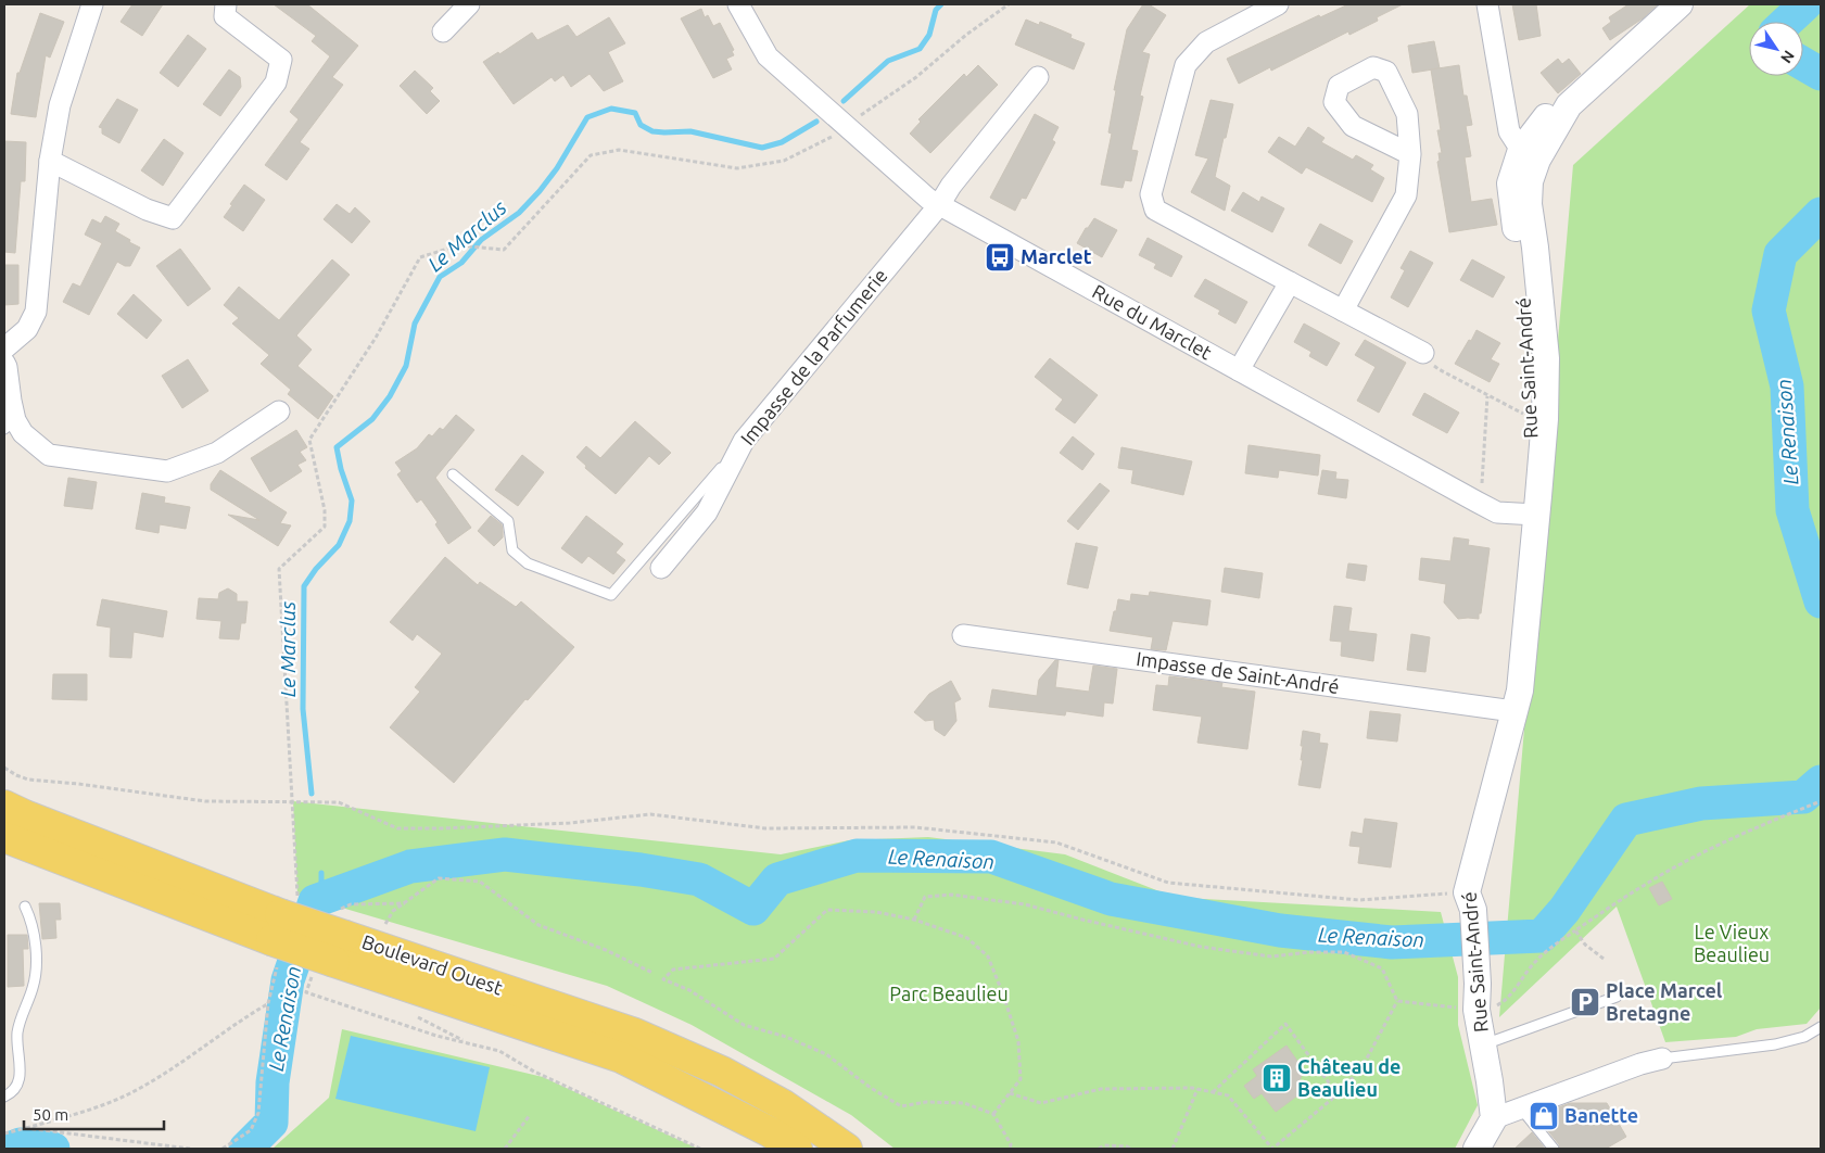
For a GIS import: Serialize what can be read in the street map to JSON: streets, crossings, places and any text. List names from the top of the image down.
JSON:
{
  "streets": {
    "main road": ["Boulevard Ouest"],
    "street": [
      "Rue du Marclet",
      "Impasse de la Parfumerie",
      "Rue Saint-André",
      "Impasse de Saint-André"
    ]
  },
  "crossings": [
    ["Rue du Marclet", "Impasse de la Parfumerie"],
    ["Rue du Marclet", "Rue Saint-André"],
    ["Rue Saint-André", "Impasse de Saint-André"]
  ],
  "water": ["Le Marclus", "Le Renaison"],
  "parks": ["Le Vieux Beaulieu", "Parc Beaulieu"],
  "places": {
    "bus stop": ["Marclet"],
    "parking": ["Place Marcel Bretagne"],
    "building": ["Château de Beaulieu"],
    "shop": ["Banette"]
  },
  "scale_bar": "50 m",
  "north": "bottom right"
}
